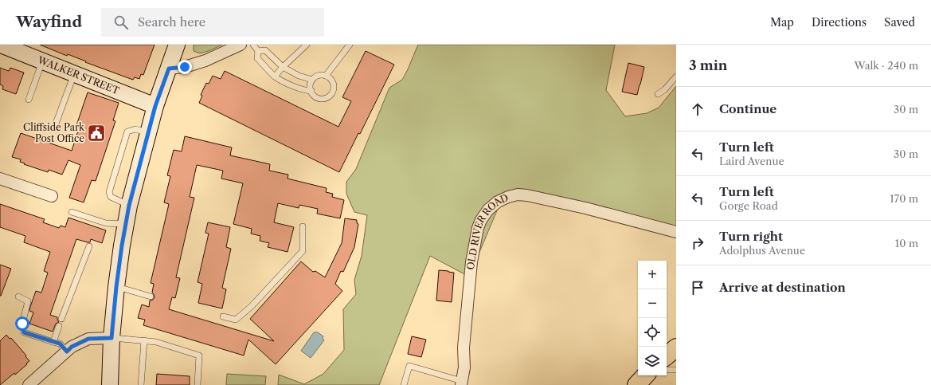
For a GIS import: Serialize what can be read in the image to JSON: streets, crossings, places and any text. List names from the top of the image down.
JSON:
{
  "streets": {
    "main road": ["WALKER STREET"],
    "street": ["OLD RIVER ROAD"]
  },
  "places": {
    "public building": ["Cliffside Park Post Office"]
  },
  "page": {
    "header": "Wayfind",
    "search": "Search here",
    "nav": ["Map", "Directions", "Saved"],
    "heading": ["3 min", "Walk · 240 m"],
    "list": [
      ["Continue", "30 m"],
      ["Turn left", "Laird Avenue", "30 m"],
      ["Turn left", "Gorge Road", "170 m"],
      ["Turn right", "Adolphus Avenue", "10 m"],
      "Arrive at destination"
    ],
    "map_buttons": ["+", "−"]
  }
}
